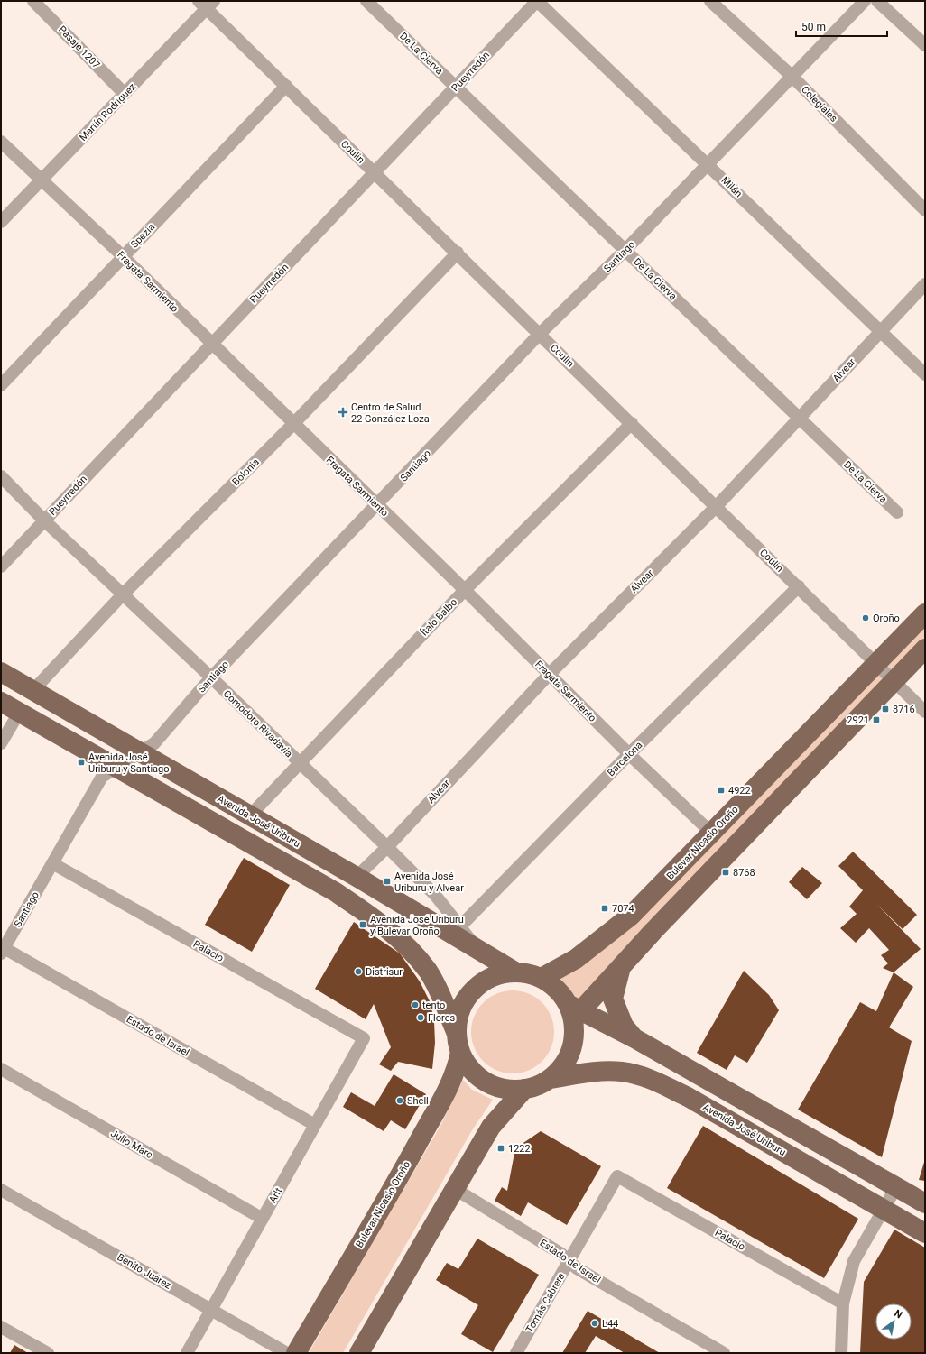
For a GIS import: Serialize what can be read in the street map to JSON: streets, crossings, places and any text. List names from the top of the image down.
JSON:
{
  "streets": {
    "main road": ["Avenida José Uriburu", "Bulevar Nicasio Oroño"],
    "street": [
      "Pasaje 1207",
      "De La Cierva",
      "Pueyrredón",
      "Colegiales",
      "Martín Rodríguez",
      "Coulin",
      "Milán",
      "Spezia",
      "Santiago",
      "Fragata Sarmiento",
      "Alvear",
      "Bolonia",
      "Ítalo Balbo",
      "Comodoro Rivadavia",
      "Barcelona",
      "Palacio",
      "Estado de Israel",
      "Julio Marc",
      "Arlt",
      "Benito Juárez",
      "Tomás Cabrera"
    ]
  },
  "crossings": [
    ["Pasaje 1207", "Martín Rodríguez"],
    ["De La Cierva", "Pueyrredón"],
    ["De La Cierva", "Santiago"],
    ["De La Cierva", "Alvear"],
    ["Pueyrredón", "Coulin"],
    ["Pueyrredón", "Milán"],
    ["Pueyrredón", "Fragata Sarmiento"],
    ["Pueyrredón", "Comodoro Rivadavia"],
    ["Colegiales", "Santiago"],
    ["Martín Rodríguez", "Coulin"],
    ["Martín Rodríguez", "Fragata Sarmiento"],
    ["Coulin", "Spezia"],
    ["Coulin", "Santiago"],
    ["Coulin", "Alvear"],
    ["Coulin", "Bolonia"],
    ["Coulin", "Ítalo Balbo"],
    ["Coulin", "Barcelona"],
    ["Coulin", "Bulevar Nicasio Oroño"],
    ["Milán", "Santiago"],
    ["Milán", "Alvear"],
    ["Spezia", "Fragata Sarmiento"],
    ["Santiago", "Fragata Sarmiento"],
    ["Santiago", "Comodoro Rivadavia"],
    ["Santiago", "Avenida José Uriburu"],
    ["Santiago", "Palacio"],
    ["Santiago", "Estado de Israel"],
    ["Fragata Sarmiento", "Alvear"],
    ["Fragata Sarmiento", "Bolonia"],
    ["Fragata Sarmiento", "Ítalo Balbo"],
    ["Fragata Sarmiento", "Barcelona"],
    ["Fragata Sarmiento", "Bulevar Nicasio Oroño"],
    ["Alvear", "Comodoro Rivadavia"],
    ["Alvear", "Avenida José Uriburu"],
    ["Bolonia", "Comodoro Rivadavia"],
    ["Bolonia", "Avenida José Uriburu"],
    ["Ítalo Balbo", "Comodoro Rivadavia"],
    ["Ítalo Balbo", "Avenida José Uriburu"],
    ["Comodoro Rivadavia", "Barcelona"],
    ["Comodoro Rivadavia", "Avenida José Uriburu"],
    ["Barcelona", "Avenida José Uriburu"],
    ["Avenida José Uriburu", "Bulevar Nicasio Oroño"],
    ["Palacio", "Arlt"],
    ["Palacio", "Tomás Cabrera"],
    ["Estado de Israel", "Arlt"],
    ["Estado de Israel", "Tomás Cabrera"],
    ["Julio Marc", "Arlt"],
    ["Arlt", "Benito Juárez"]
  ],
  "places": {
    "health": ["Centro de Salud 22 González Loza"],
    "other": [
      "Oroño",
      "Distrisur",
      "tento",
      "Flores",
      "Shell",
      "L44"
    ],
    "transit": [
      "8716",
      "2921",
      "Avenida José Uriburu y Santiago",
      "4922",
      "8768",
      "Avenida José Uriburu y Alvear",
      "7074",
      "Avenida José Uriburu y Bulevar Oroño",
      "1222"
    ]
  },
  "scale_bar": "50 m",
  "north": "top right"
}
